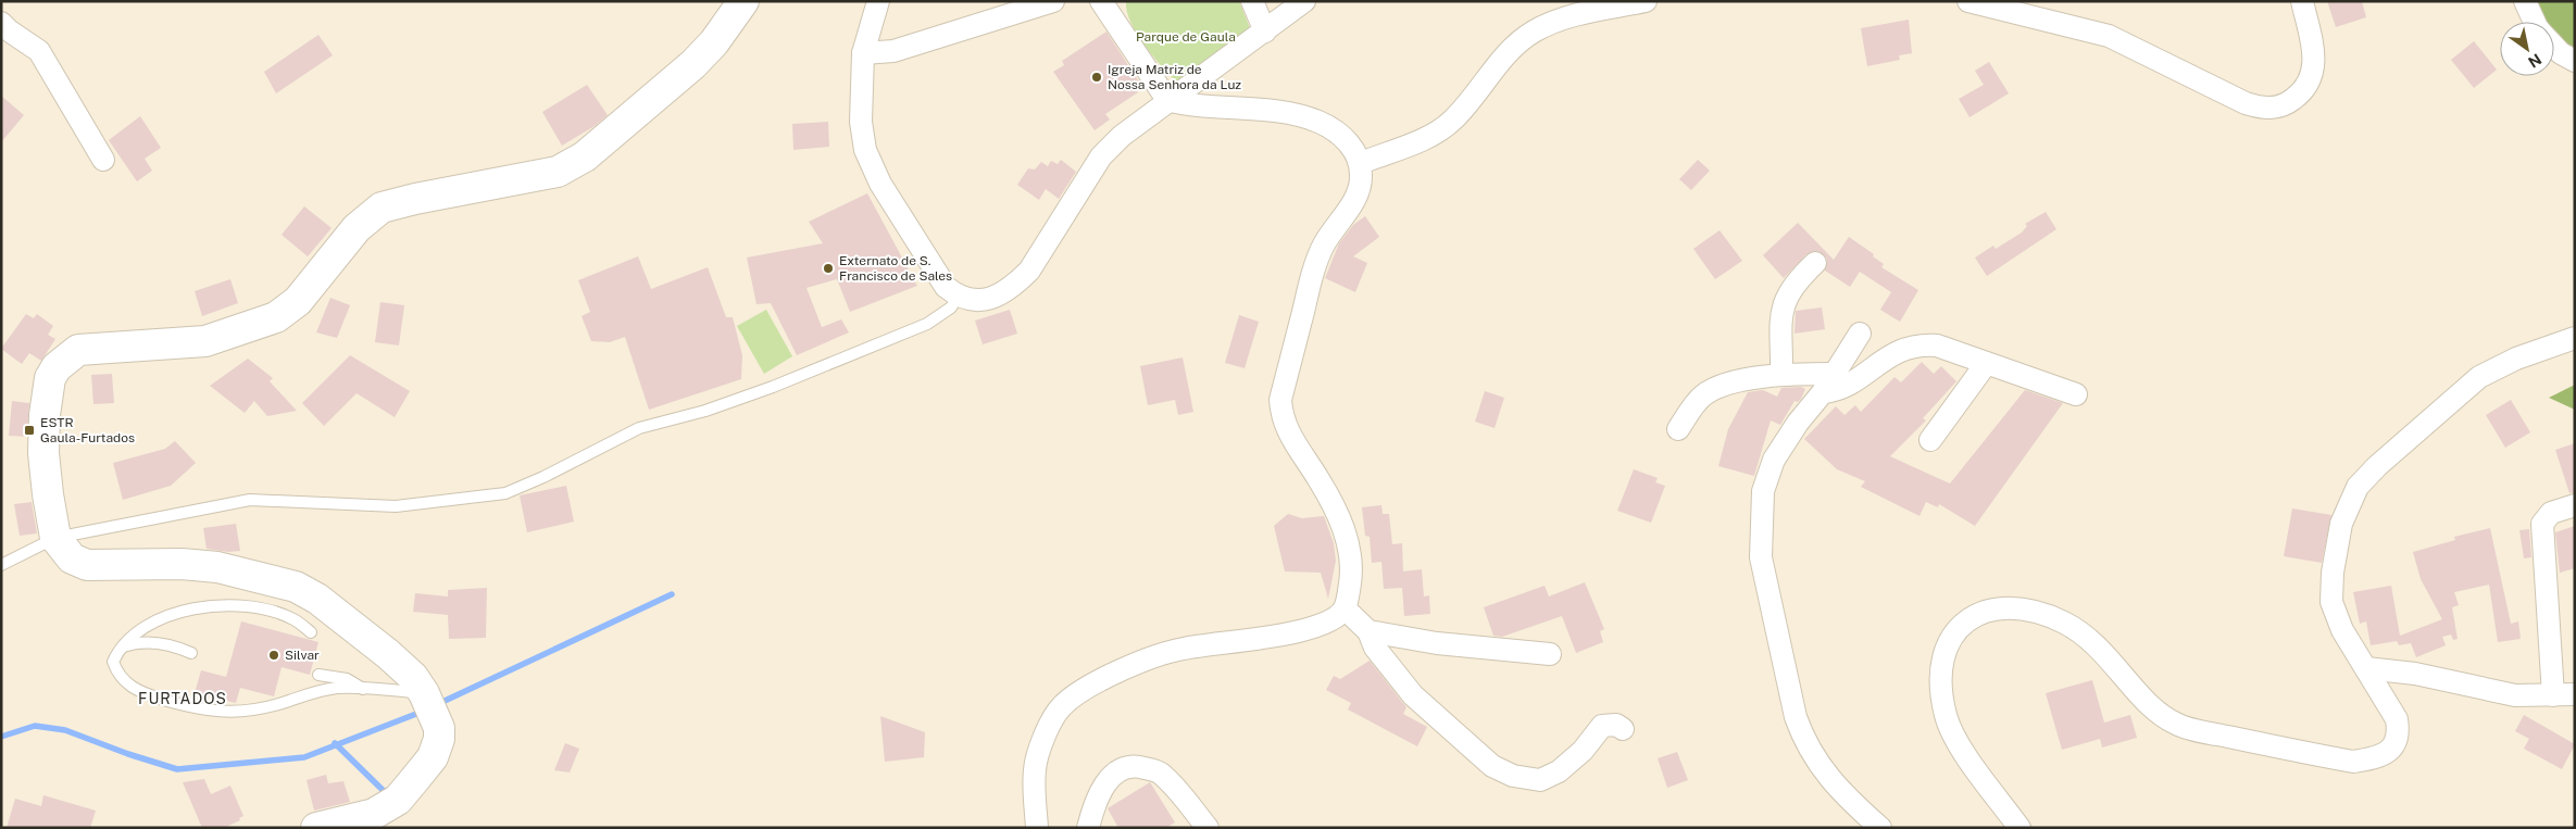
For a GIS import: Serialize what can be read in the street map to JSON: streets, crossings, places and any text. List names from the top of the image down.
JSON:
{
  "districts": ["FURTADOS"],
  "parks": ["Parque de Gaula"],
  "places": {
    "other": ["Igreja Matriz de Nossa Senhora da Luz", "Externato de S. Francisco de Sales", "Silvar"],
    "transit": ["ESTR Gaula-Furtados"]
  },
  "north": "bottom right"
}
